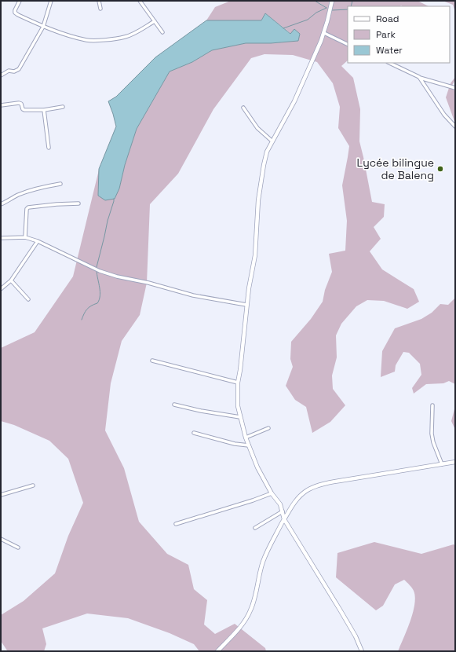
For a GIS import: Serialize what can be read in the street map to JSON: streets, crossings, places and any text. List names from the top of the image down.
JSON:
{
  "places": ["Lycée bilingue de Baleng"],
  "legend": ["Road", "Park", "Water"]
}
